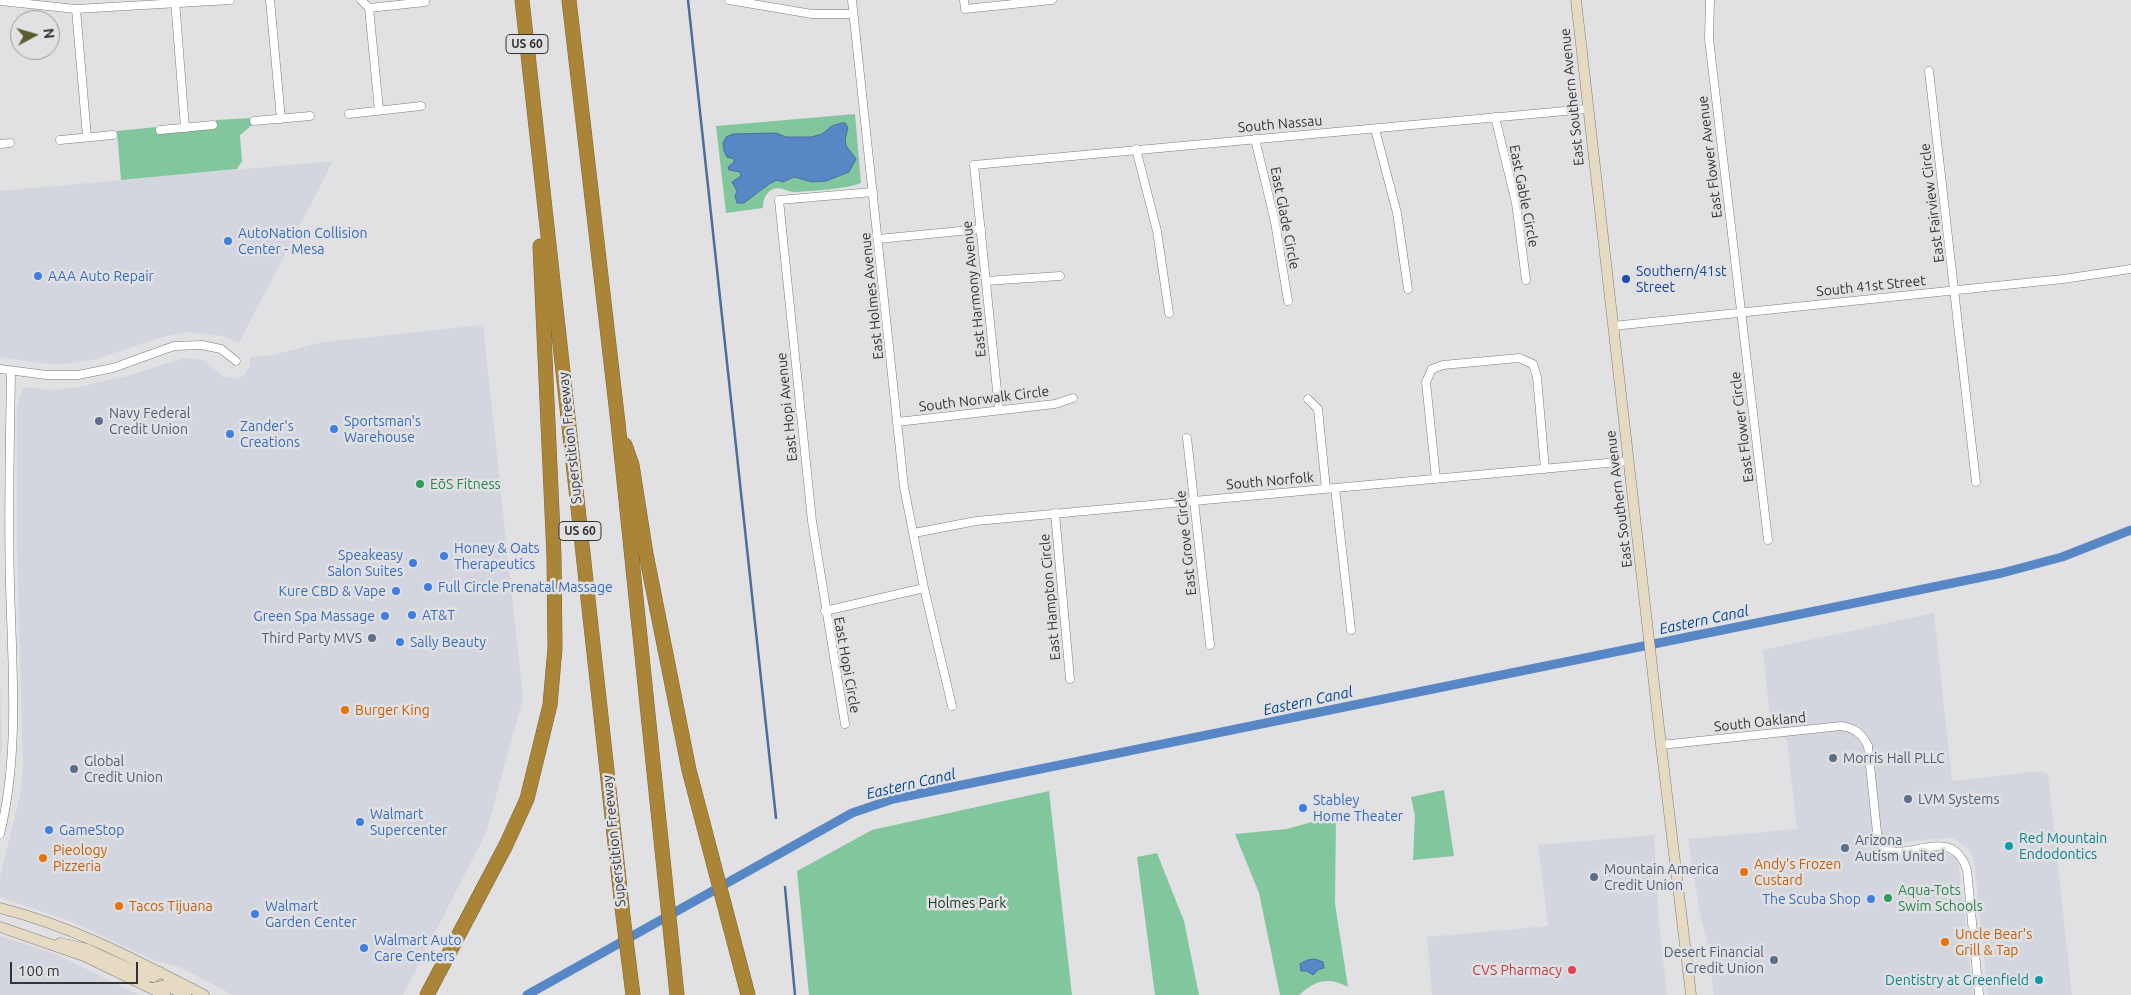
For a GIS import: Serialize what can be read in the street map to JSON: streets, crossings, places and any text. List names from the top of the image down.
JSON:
{
  "streets": {
    "highway": ["US 60", "Superstition Freeway"],
    "main road": ["East Southern Avenue"],
    "street": [
      "South Nassau",
      "East Flower Avenue",
      "East Gable Circle",
      "East Fairview Circle",
      "East Glade Circle",
      "South 41st Street",
      "East Harmony Avenue",
      "East Holmes Avenue",
      "South Norwalk Circle",
      "East Hopi Avenue",
      "East Flower Circle",
      "South Norfolk",
      "East Grove Circle",
      "East Hampton Circle",
      "East Hopi Circle",
      "South Oakland"
    ]
  },
  "crossings": [
    ["US 60", "Superstition Freeway"],
    ["East Southern Avenue", "South Nassau"],
    ["East Southern Avenue", "South 41st Street"],
    ["East Southern Avenue", "South Norfolk"],
    ["East Southern Avenue", "South Oakland"],
    ["South Nassau", "East Gable Circle"],
    ["South Nassau", "East Glade Circle"],
    ["South Nassau", "East Harmony Avenue"],
    ["East Flower Avenue", "South 41st Street"],
    ["East Flower Avenue", "East Flower Circle"],
    ["East Fairview Circle", "South 41st Street"],
    ["South 41st Street", "East Flower Circle"],
    ["East Harmony Avenue", "South Norwalk Circle"],
    ["East Holmes Avenue", "South Norwalk Circle"],
    ["East Holmes Avenue", "East Hopi Avenue"],
    ["East Holmes Avenue", "South Norfolk"],
    ["East Hopi Avenue", "East Hopi Circle"],
    ["South Norfolk", "East Grove Circle"],
    ["South Norfolk", "East Hampton Circle"]
  ],
  "water": ["Eastern Canal"],
  "parks": ["Holmes Park"],
  "places": [
    "AutoNation Collision Center - Mesa",
    "AAA Auto Repair",
    "Southern/41st Street",
    "Navy Federal Credit Union",
    "Sportsman's Warehouse",
    "Zander's Creations",
    "EōS Fitness",
    "Honey & Oats Therapeutics",
    "Speakeasy Salon Suites",
    "Full Circle Prenatal Massage",
    "Kure CBD & Vape",
    "AT&T",
    "Green Spa Massage",
    "Third Party MVS",
    "Sally Beauty",
    "Burger King",
    "Morris Hall PLLC",
    "Global Credit Union",
    "LVM Systems",
    "Stabley Home Theater",
    "Walmart Supercenter",
    "GameStop",
    "Red Mountain Endodontics",
    "Arizona Autism United",
    "Pieology Pizzeria",
    "Andy's Frozen Custard",
    "Mountain America Credit Union",
    "Aqua-Tots Swim Schools",
    "The Scuba Shop",
    "Tacos Tijuana",
    "Walmart Garden Center",
    "Uncle Bear's Grill & Tap",
    "Walmart Auto Care Centers",
    "Desert Financial Credit Union",
    "CVS Pharmacy",
    "Dentistry at Greenfield"
  ],
  "scale_bar": "100 m",
  "north": "right"
}
